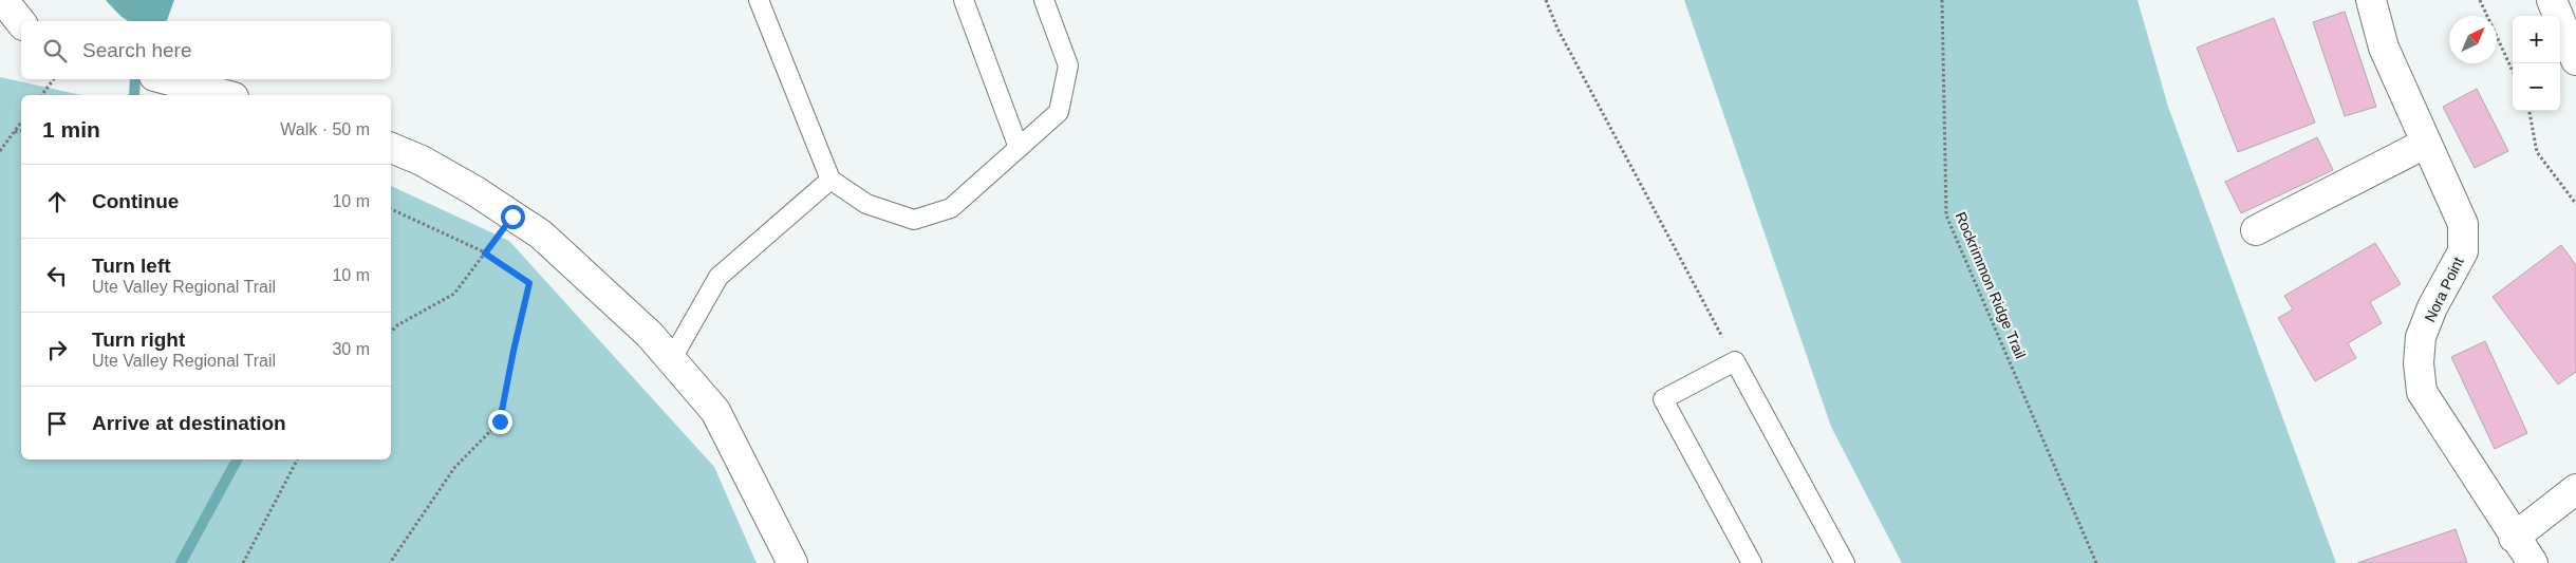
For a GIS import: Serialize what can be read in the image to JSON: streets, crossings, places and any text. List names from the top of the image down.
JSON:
{
  "streets": {
    "street": ["Nora Point"],
    "path": ["Rockrimmon Ridge Trail"]
  },
  "north": "top right",
  "page": {
    "map_buttons": ["+", "−"],
    "search": "Search here",
    "heading": ["1 min", "Walk · 50 m"],
    "list": [
      ["Continue", "10 m"],
      ["Turn left", "Ute Valley Regional Trail", "10 m"],
      ["Turn right", "Ute Valley Regional Trail", "30 m"],
      "Arrive at destination"
    ]
  }
}
